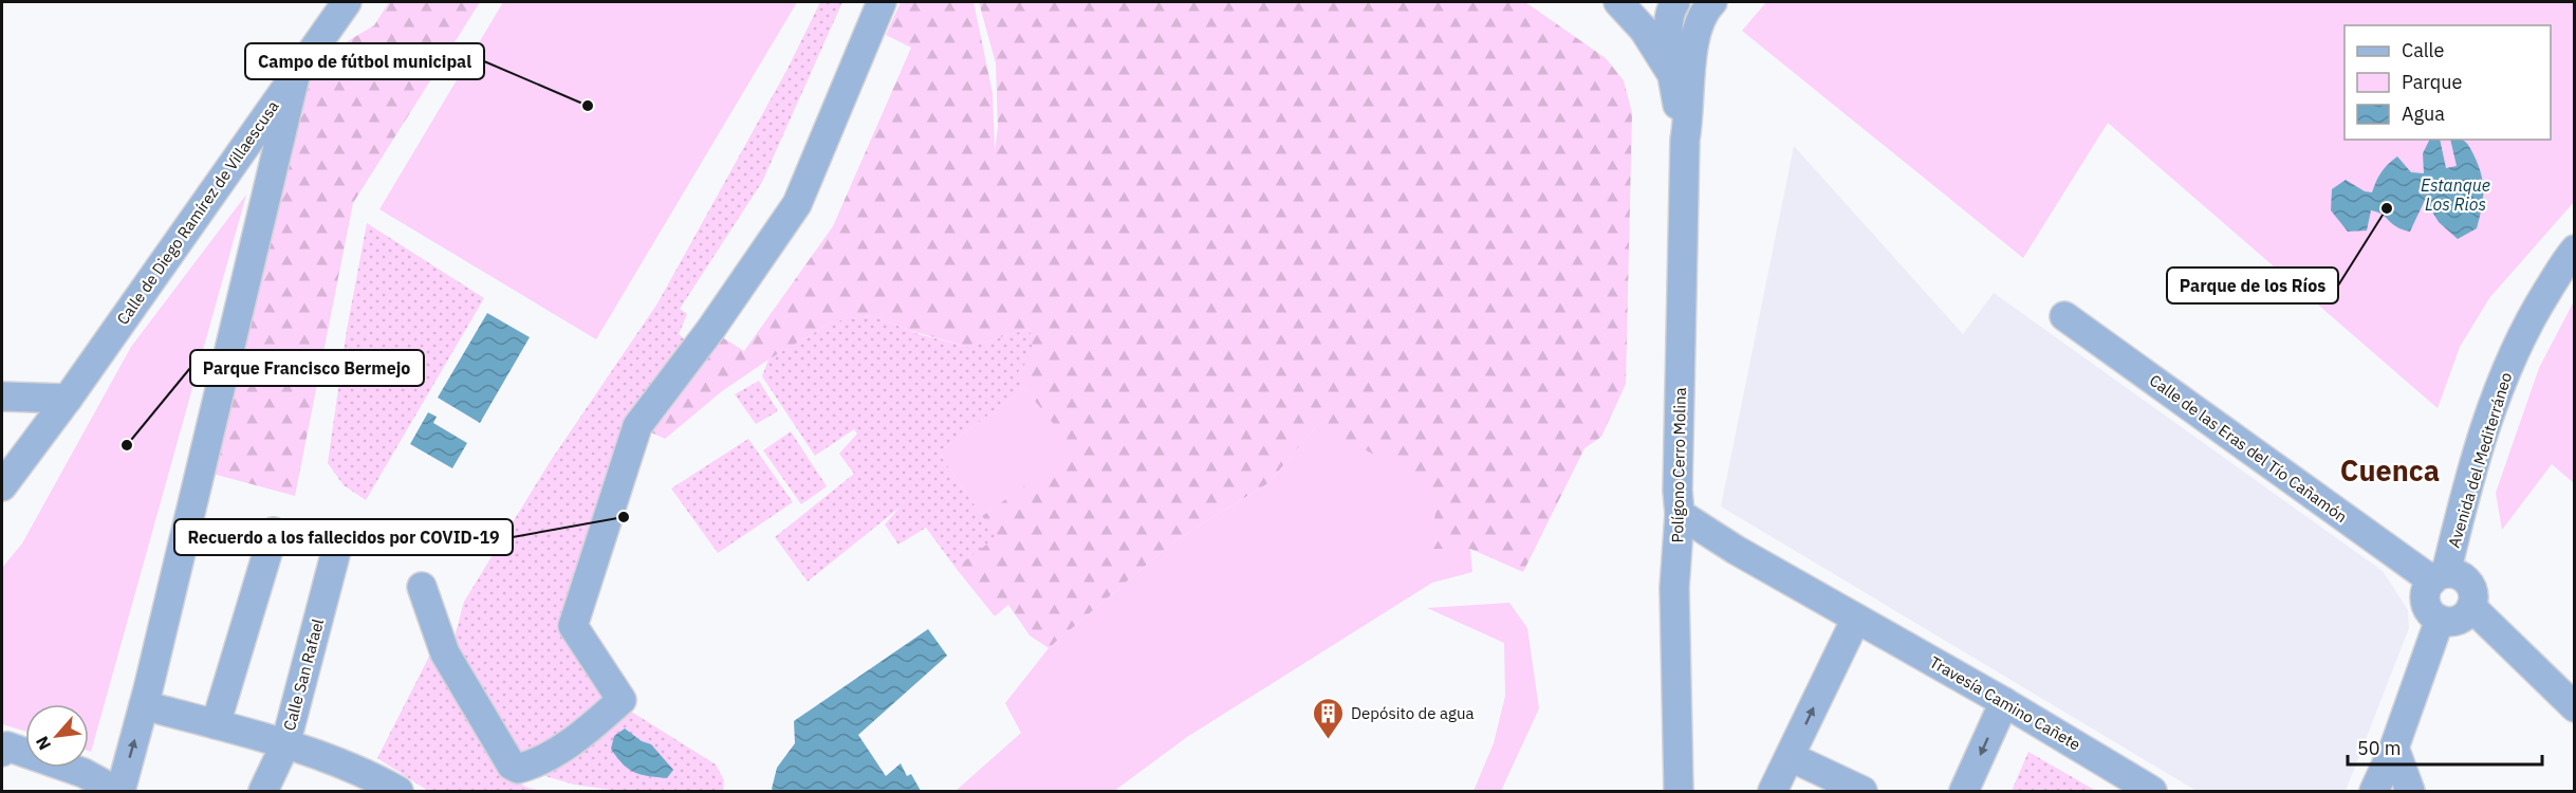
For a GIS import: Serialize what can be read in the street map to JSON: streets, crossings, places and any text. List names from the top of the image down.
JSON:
{
  "streets": {
    "street": [
      "Calle de Diego Ramírez de Villaescusa",
      "Calle de las Eras del Tío Cañamón",
      "Avenida del Mediterráneo",
      "Polígono Cerro Molina",
      "Calle San Rafael",
      "Travesía Camino Cañete"
    ]
  },
  "crossings": [
    ["Calle de las Eras del Tío Cañamón", "Avenida del Mediterráneo"],
    ["Polígono Cerro Molina", "Travesía Camino Cañete"]
  ],
  "districts": ["Cuenca"],
  "water": ["Estanque Los Rios"],
  "places": {
    "other": [
      "Campo de fútbol municipal",
      "Parque de los Ríos",
      "Parque Francisco Bermejo",
      "Recuerdo a los fallecidos por COVID-19"
    ],
    "building": ["Depósito de agua"]
  },
  "legend": ["Calle", "Parque", "Agua"],
  "scale_bar": "50 m",
  "north": "bottom left"
}
